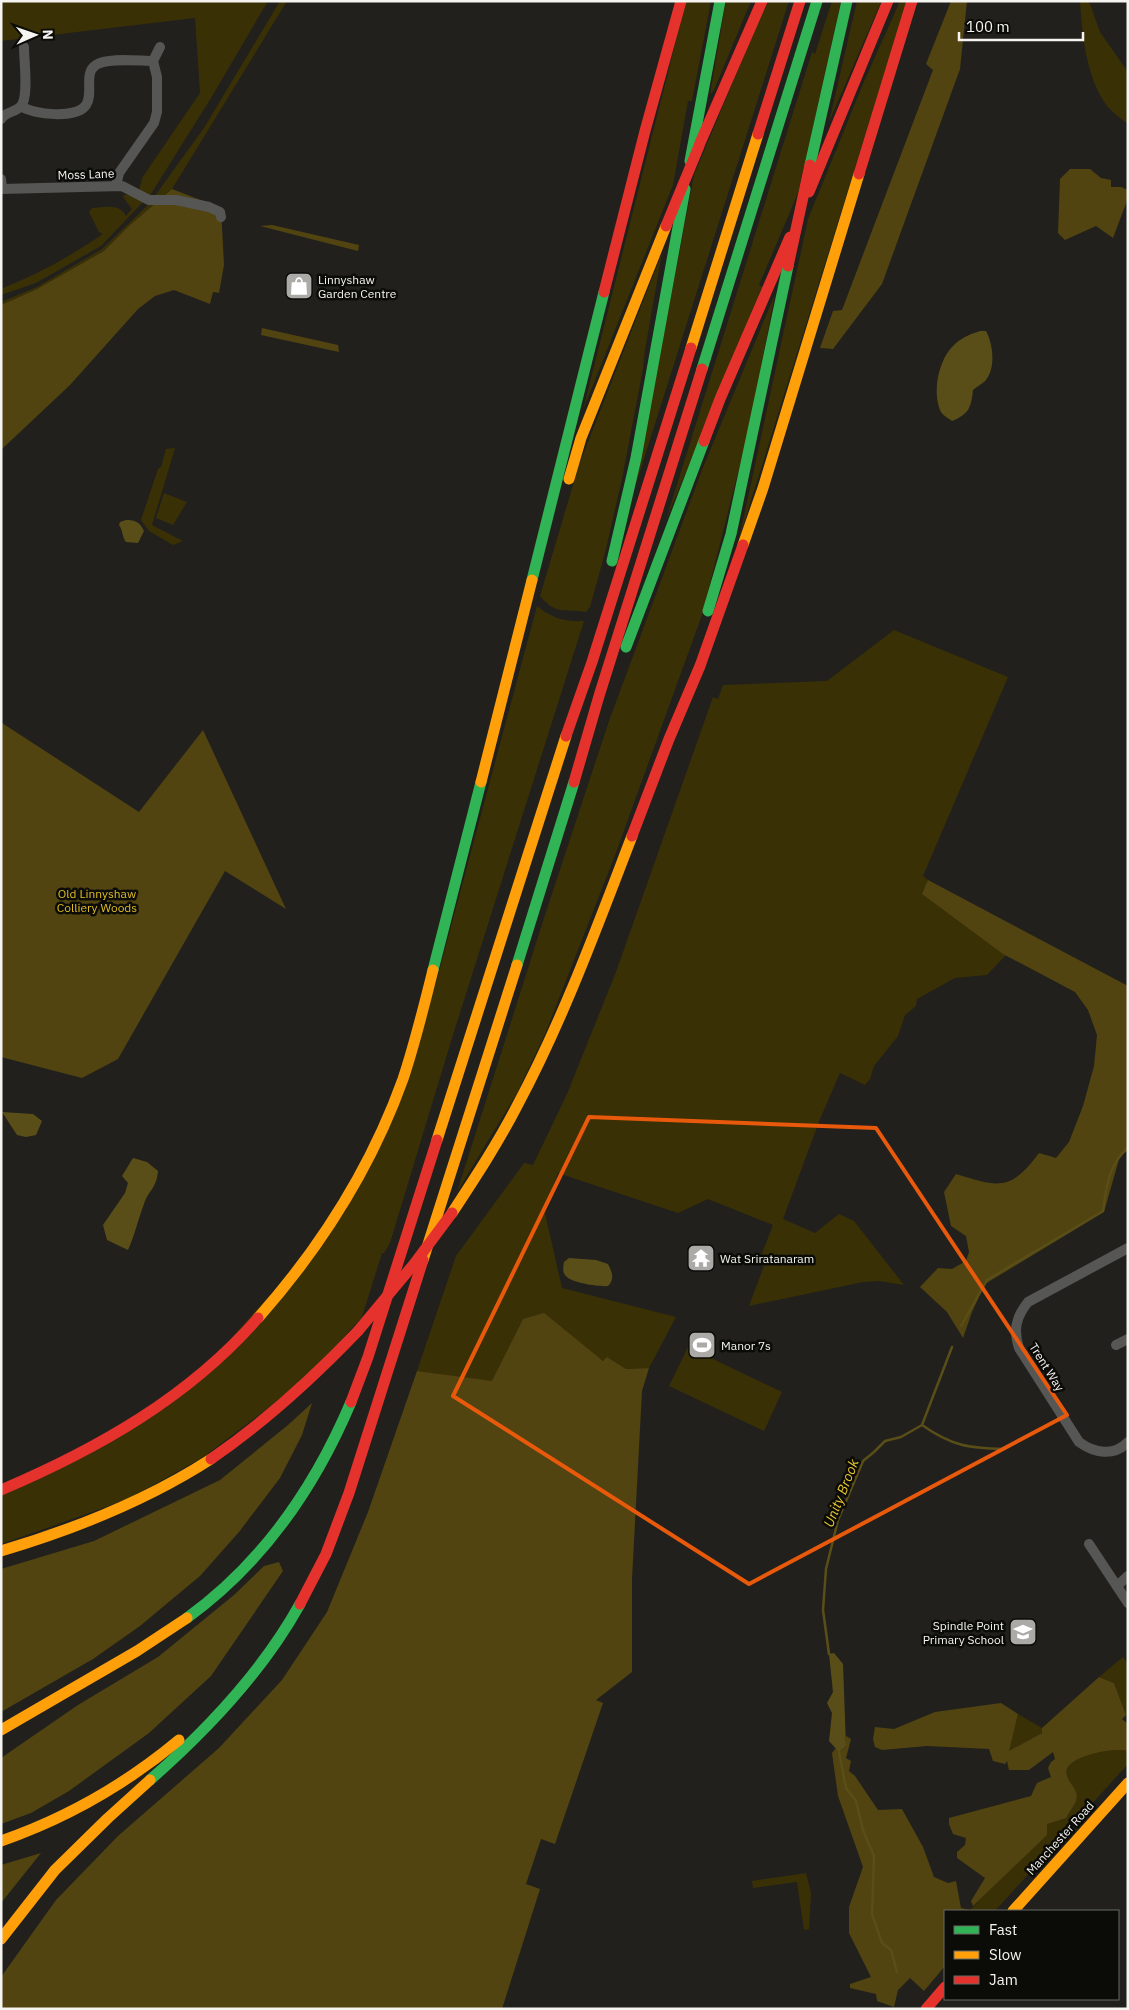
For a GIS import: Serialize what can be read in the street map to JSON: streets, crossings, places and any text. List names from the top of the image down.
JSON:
{
  "streets": {
    "main road": ["Manchester Road"],
    "street": ["Moss Lane", "Trent Way"]
  },
  "water": ["Unity Brook"],
  "parks": ["Old Linnyshaw Colliery Woods"],
  "places": {
    "shop": ["Linnyshaw Garden Centre"],
    "temple": ["Wat Sriratanaram"],
    "sports": ["Manor 7s"],
    "school or university": ["Spindle Point Primary School"]
  },
  "legend": ["Fast", "Slow", "Jam"],
  "scale_bar": "100 m",
  "north": "right"
}
